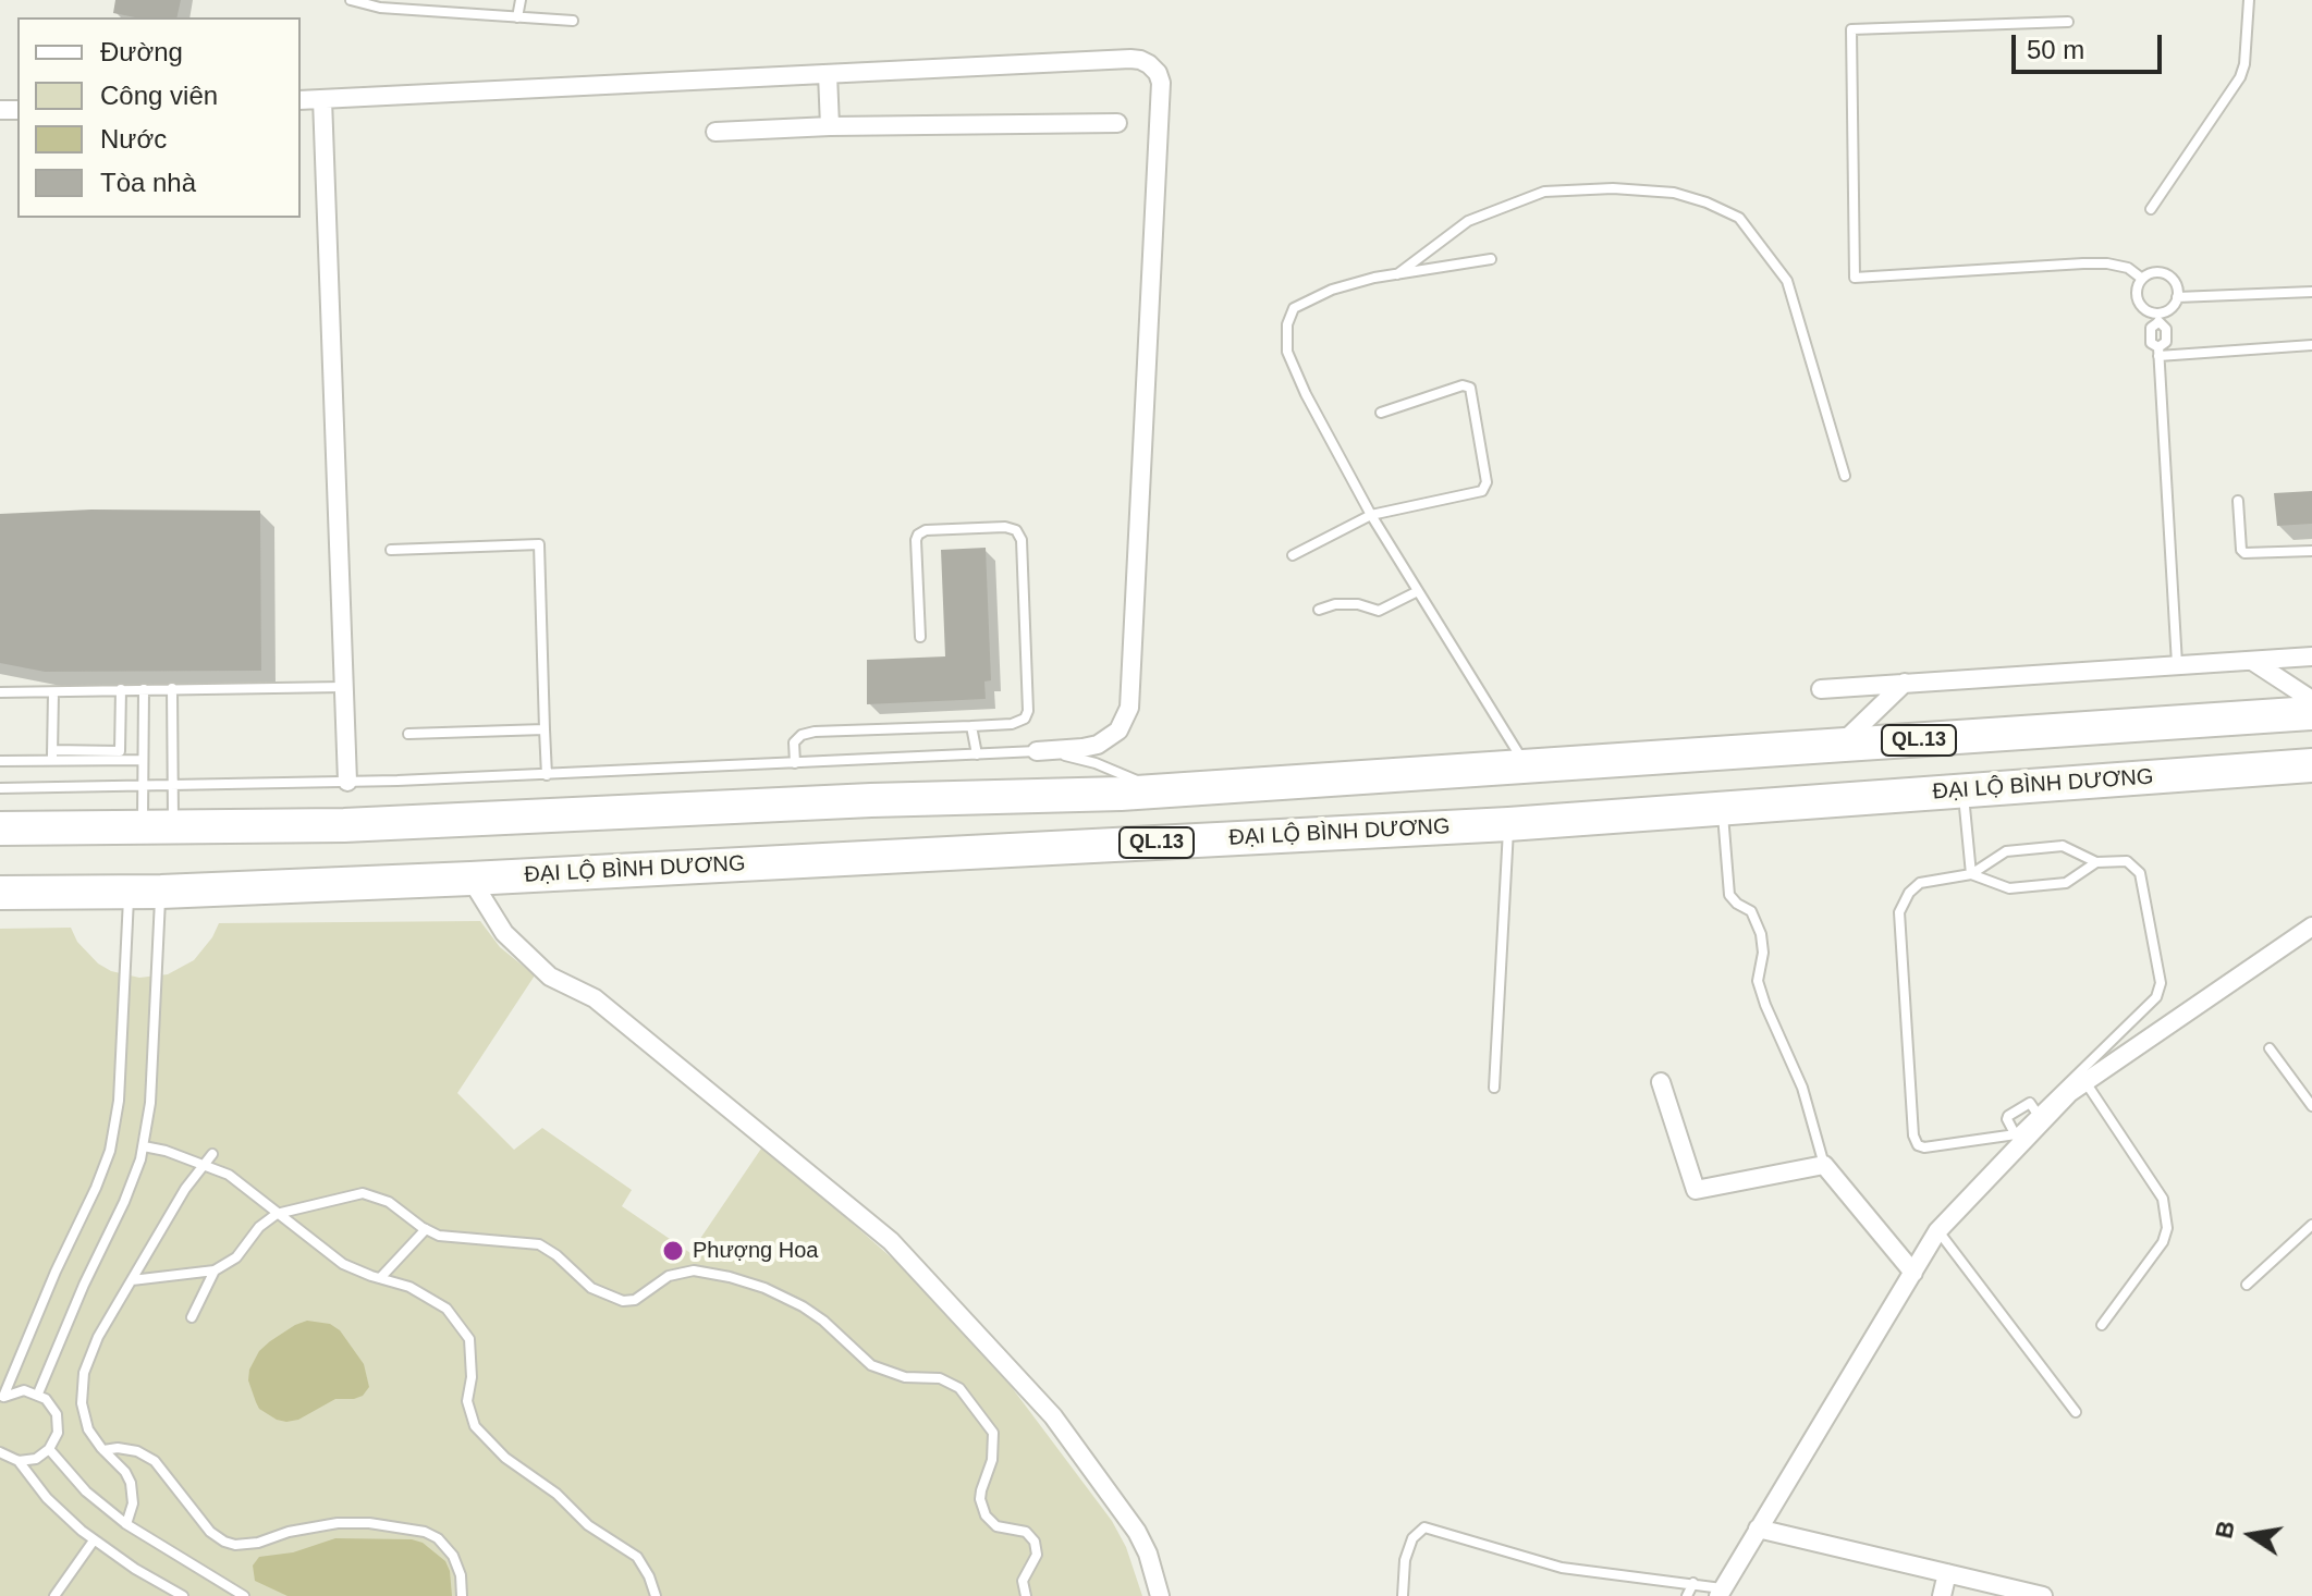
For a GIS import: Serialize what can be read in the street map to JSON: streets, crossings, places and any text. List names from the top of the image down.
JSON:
{
  "streets": {
    "highway": ["QL.13", "ĐẠI LỘ BÌNH DƯƠNG"]
  },
  "places": ["Phượng Hoa"],
  "legend": [
    "Đường",
    "Công viên",
    "Nước",
    "Tòa nhà"
  ],
  "scale_bar": "50 m",
  "north": "left"
}
